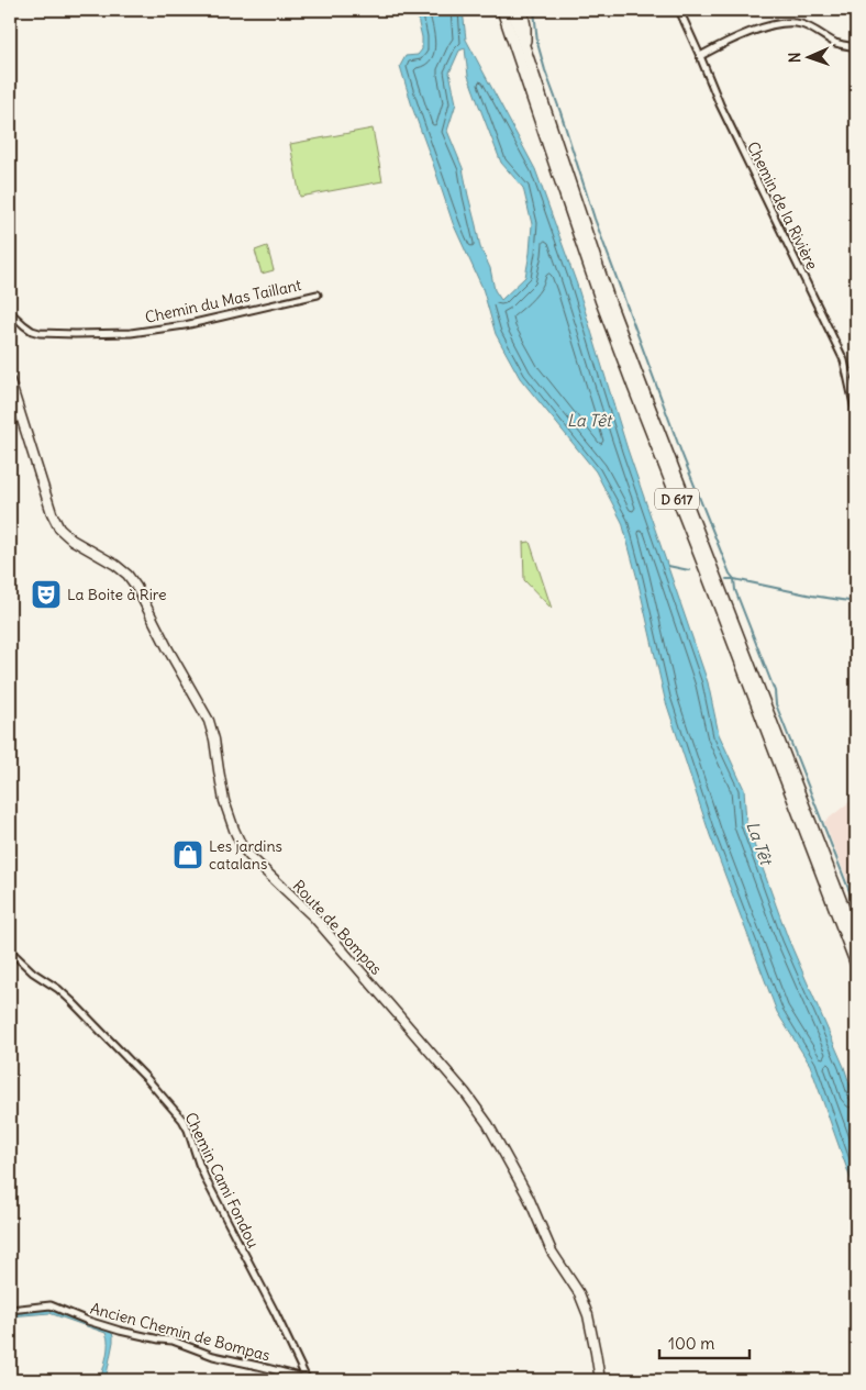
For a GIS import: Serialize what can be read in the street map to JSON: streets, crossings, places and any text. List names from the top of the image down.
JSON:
{
  "streets": {
    "highway": ["D 617"],
    "main road": ["Route de Bompas"],
    "street": [
      "Chemin de la Rivière",
      "Chemin du Mas Taillant",
      "Chemin Cami Fondou",
      "Ancien Chemin de Bompas"
    ]
  },
  "crossings": [
    ["Chemin Cami Fondou", "Ancien Chemin de Bompas"]
  ],
  "water": ["La Têt"],
  "places": {
    "theatre": ["La Boite à Rire"],
    "shop": ["Les jardins catalans"]
  },
  "scale_bar": "100 m",
  "north": "left"
}
